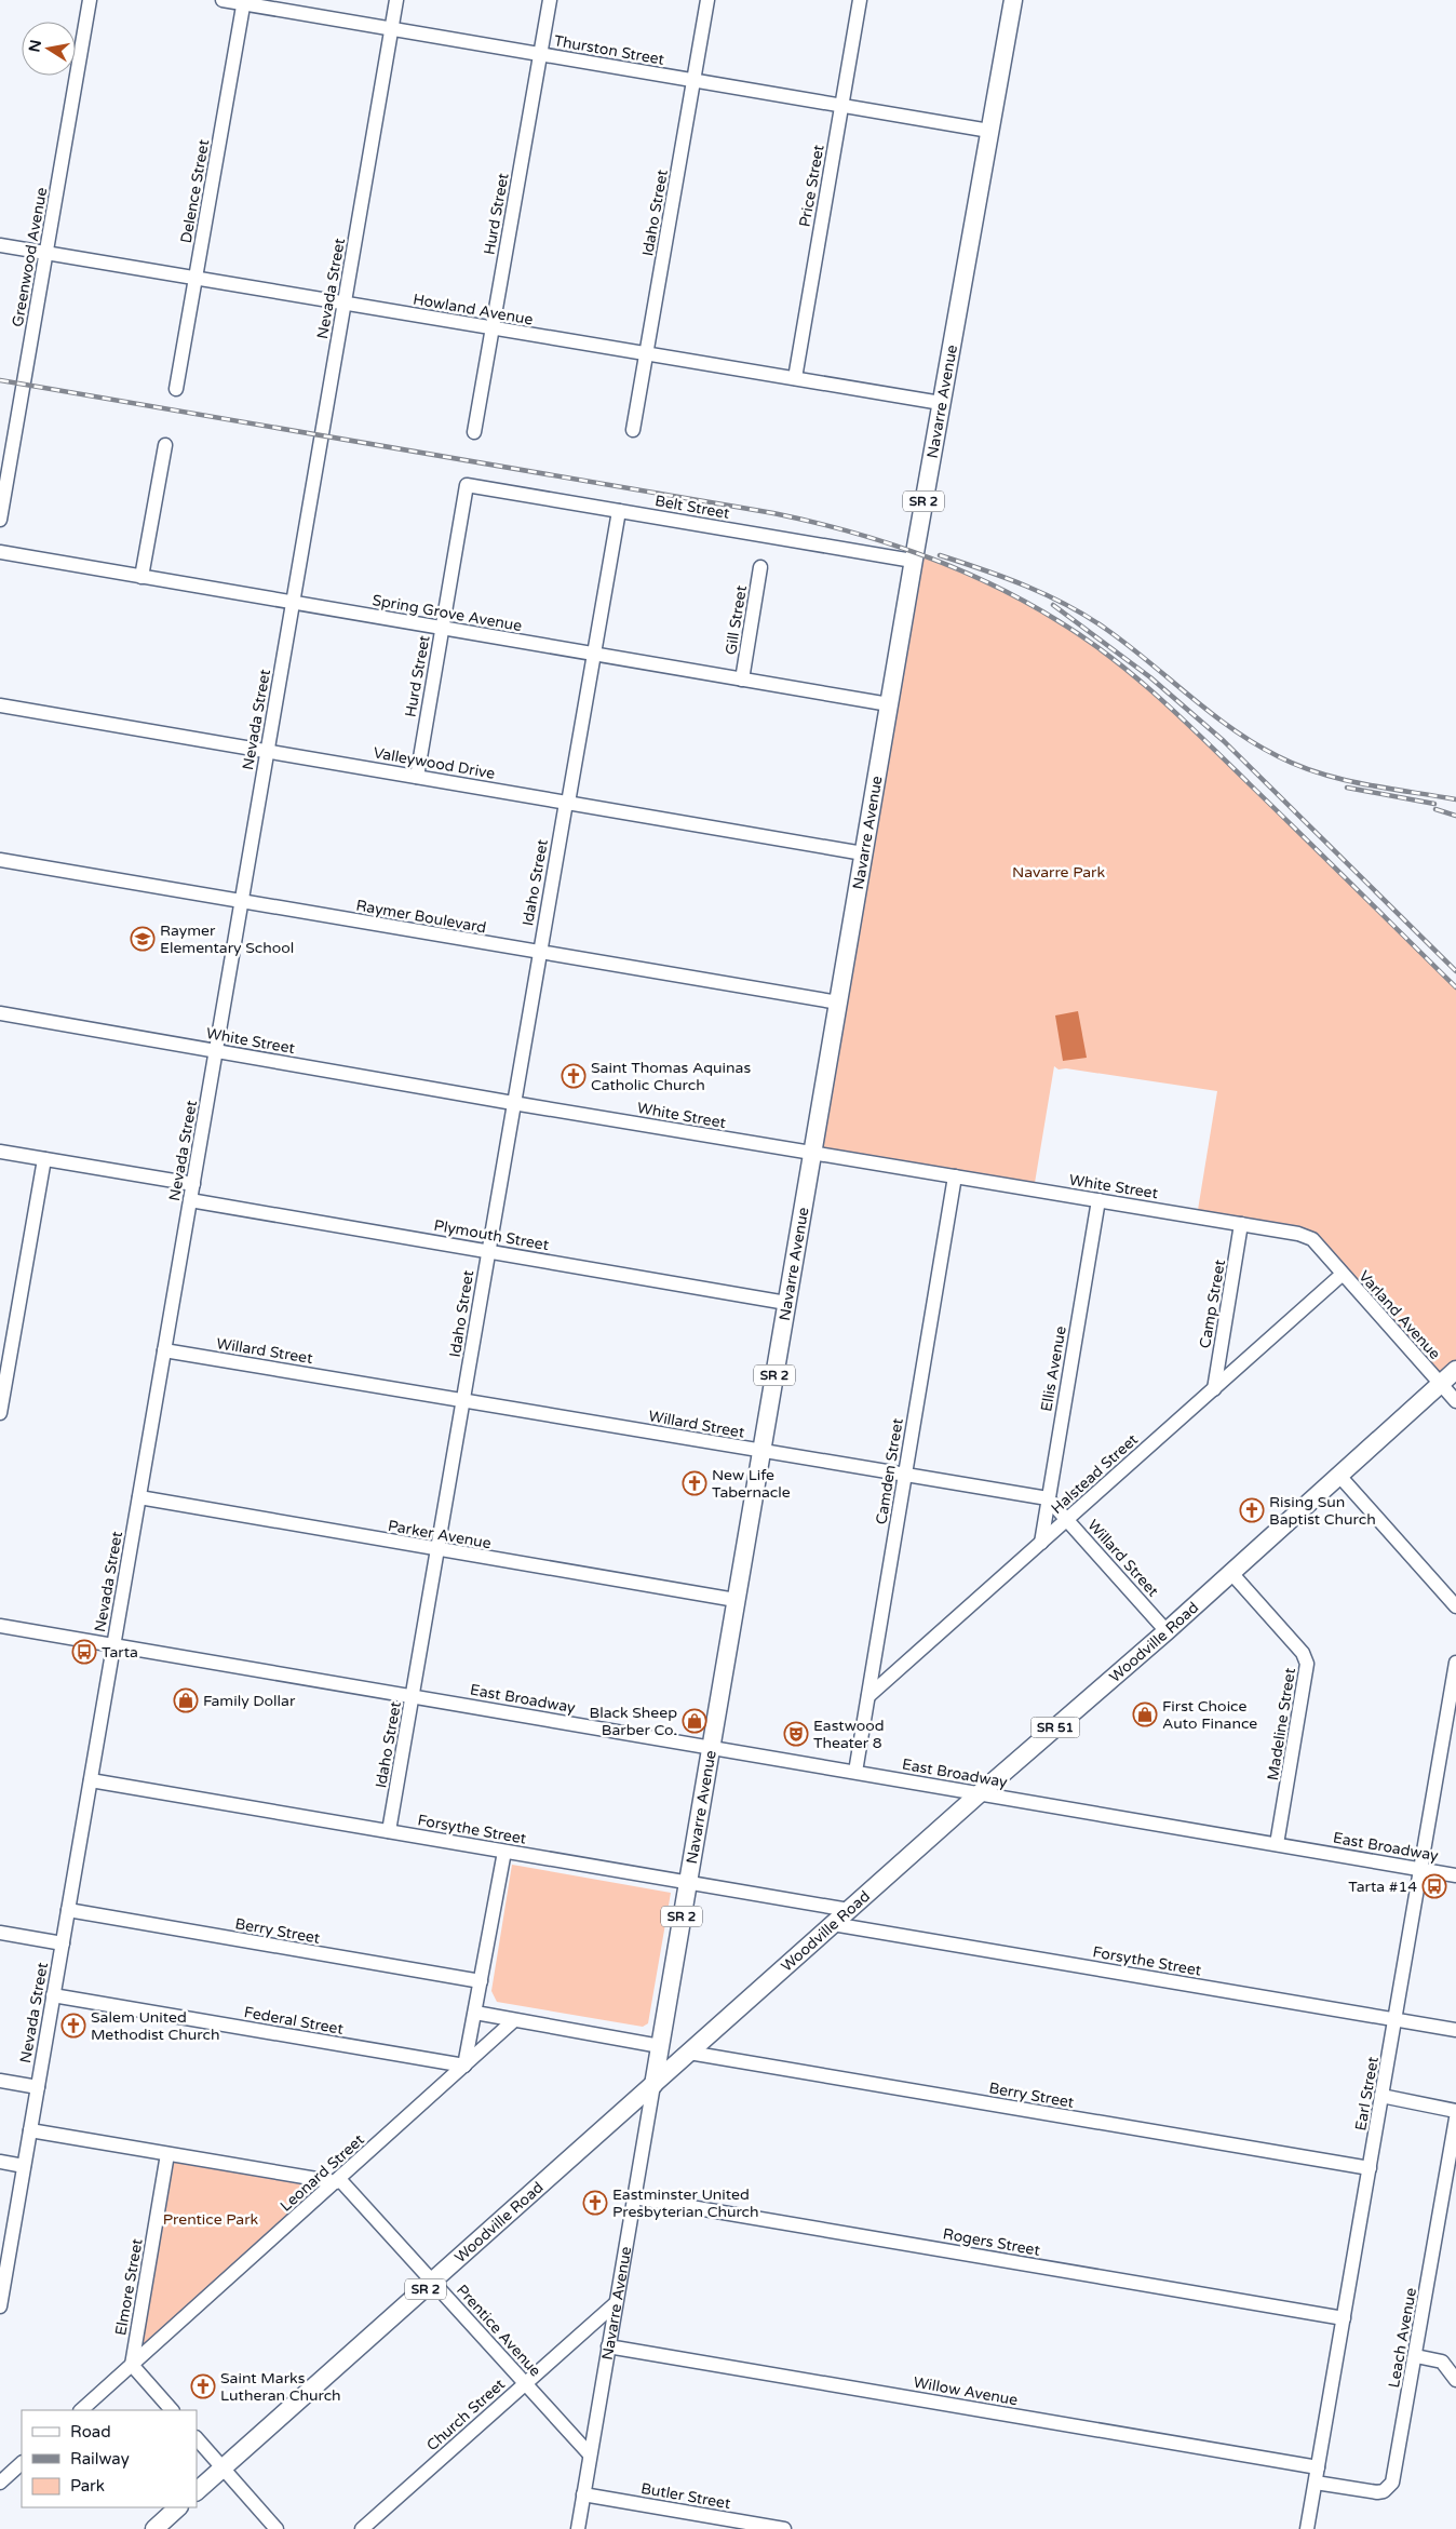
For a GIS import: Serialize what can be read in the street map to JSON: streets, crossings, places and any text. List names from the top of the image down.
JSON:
{
  "streets": {
    "main road": [
      "Navarre Avenue",
      "SR 2",
      "Woodville Road",
      "SR 51"
    ],
    "street": [
      "Thurston Street",
      "Price Street",
      "Delence Street",
      "Idaho Street",
      "Hurd Street",
      "Greenwood Avenue",
      "Nevada Street",
      "Howland Avenue",
      "Belt Street",
      "Spring Grove Avenue",
      "Gill Street",
      "Valleywood Drive",
      "Raymer Boulevard",
      "White Street",
      "Plymouth Street",
      "Camp Street",
      "Varland Avenue",
      "Willard Street",
      "Ellis Avenue",
      "Camden Street",
      "Halstead Street",
      "Parker Avenue",
      "East Broadway",
      "Madeline Street",
      "Forsythe Street",
      "Berry Street",
      "Federal Street",
      "Earl Street",
      "Leonard Street",
      "Rogers Street",
      "Elmore Street",
      "Prentice Avenue",
      "Leach Avenue",
      "Willow Avenue",
      "Church Street",
      "Butler Street"
    ]
  },
  "crossings": [
    ["Thurston Street", "Price Street"],
    ["Thurston Street", "Delence Street"],
    ["Thurston Street", "Idaho Street"],
    ["Thurston Street", "Hurd Street"],
    ["Thurston Street", "Nevada Street"],
    ["Thurston Street", "Navarre Avenue"],
    ["Price Street", "Howland Avenue"],
    ["Delence Street", "Howland Avenue"],
    ["Idaho Street", "Howland Avenue"],
    ["Idaho Street", "Belt Street"],
    ["Idaho Street", "Spring Grove Avenue"],
    ["Idaho Street", "Valleywood Drive"],
    ["Idaho Street", "Raymer Boulevard"],
    ["Idaho Street", "White Street"],
    ["Idaho Street", "Plymouth Street"],
    ["Idaho Street", "Willard Street"],
    ["Idaho Street", "Parker Avenue"],
    ["Idaho Street", "East Broadway"],
    ["Idaho Street", "Forsythe Street"],
    ["Hurd Street", "Howland Avenue"],
    ["Hurd Street", "Belt Street"],
    ["Hurd Street", "Spring Grove Avenue"],
    ["Hurd Street", "Valleywood Drive"],
    ["Greenwood Avenue", "Howland Avenue"],
    ["Nevada Street", "Howland Avenue"],
    ["Nevada Street", "Spring Grove Avenue"],
    ["Nevada Street", "Valleywood Drive"],
    ["Nevada Street", "Raymer Boulevard"],
    ["Nevada Street", "White Street"],
    ["Nevada Street", "Plymouth Street"],
    ["Nevada Street", "Willard Street"],
    ["Nevada Street", "Parker Avenue"],
    ["Nevada Street", "East Broadway"],
    ["Nevada Street", "Forsythe Street"],
    ["Nevada Street", "Berry Street"],
    ["Nevada Street", "Federal Street"],
    ["Howland Avenue", "Navarre Avenue"],
    ["Navarre Avenue", "Belt Street"],
    ["Navarre Avenue", "Spring Grove Avenue"],
    ["Navarre Avenue", "Valleywood Drive"],
    ["Navarre Avenue", "Raymer Boulevard"],
    ["Navarre Avenue", "White Street"],
    ["Navarre Avenue", "Plymouth Street"],
    ["Navarre Avenue", "Willard Street"],
    ["Navarre Avenue", "Parker Avenue"],
    ["Navarre Avenue", "Woodville Road"],
    ["Navarre Avenue", "East Broadway"],
    ["Navarre Avenue", "Forsythe Street"],
    ["Navarre Avenue", "Rogers Street"],
    ["Navarre Avenue", "Prentice Avenue"],
    ["Navarre Avenue", "Willow Avenue"],
    ["Navarre Avenue", "Church Street"],
    ["Navarre Avenue", "Butler Street"],
    ["Spring Grove Avenue", "Gill Street"],
    ["White Street", "Camp Street"],
    ["White Street", "Varland Avenue"],
    ["White Street", "Ellis Avenue"],
    ["White Street", "Camden Street"],
    ["Camp Street", "Halstead Street"],
    ["Varland Avenue", "Halstead Street"],
    ["Varland Avenue", "Woodville Road"],
    ["Willard Street", "Ellis Avenue"],
    ["Willard Street", "Camden Street"],
    ["Willard Street", "Halstead Street"],
    ["Willard Street", "Woodville Road"],
    ["Ellis Avenue", "Halstead Street"],
    ["Camden Street", "Halstead Street"],
    ["Camden Street", "East Broadway"],
    ["Woodville Road", "East Broadway"],
    ["Woodville Road", "Madeline Street"],
    ["Woodville Road", "Forsythe Street"],
    ["Woodville Road", "Berry Street"],
    ["Woodville Road", "Prentice Avenue"],
    ["East Broadway", "Madeline Street"],
    ["East Broadway", "Earl Street"],
    ["Forsythe Street", "Earl Street"],
    ["Berry Street", "Earl Street"],
    ["Federal Street", "Leonard Street"],
    ["Earl Street", "Rogers Street"],
    ["Earl Street", "Leach Avenue"],
    ["Earl Street", "Willow Avenue"],
    ["Leonard Street", "Elmore Street"],
    ["Leonard Street", "Prentice Avenue"],
    ["Prentice Avenue", "Church Street"]
  ],
  "parks": ["Navarre Park", "Prentice Park"],
  "places": {
    "school or university": ["Raymer Elementary School"],
    "church": [
      "Saint Thomas Aquinas Catholic Church",
      "New Life Tabernacle",
      "Rising Sun Baptist Church",
      "Salem United Methodist Church",
      "Eastminster United Presbyterian Church",
      "Saint Marks Lutheran Church"
    ],
    "bus stop": ["Tarta", "Tarta #14"],
    "shop": ["Family Dollar", "First Choice Auto Finance", "Black Sheep Barber Co."],
    "theatre": ["Eastwood Theater 8"]
  },
  "legend": ["Road", "Railway", "Park"],
  "north": "left"
}
